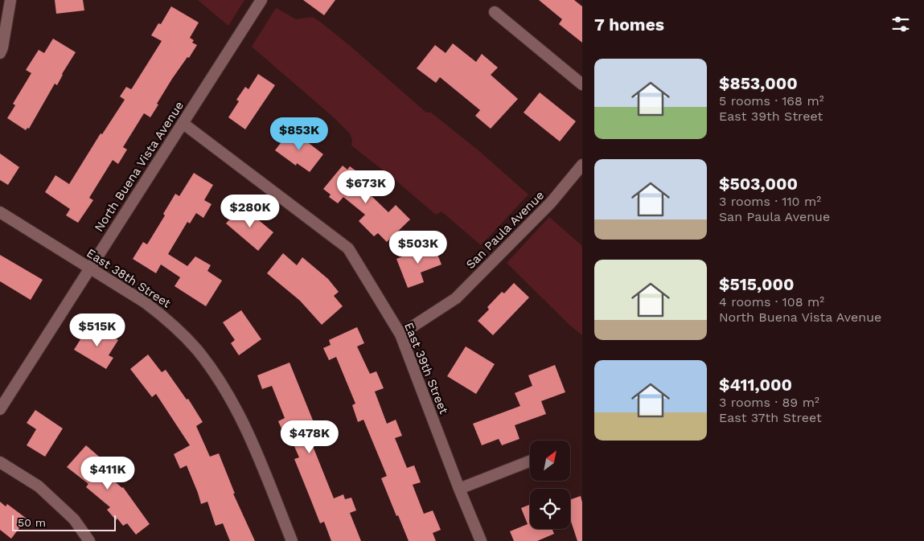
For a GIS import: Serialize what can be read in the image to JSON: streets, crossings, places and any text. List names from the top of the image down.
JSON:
{
  "streets": {
    "street": [
      "North Buena Vista Avenue",
      "San Paula Avenue",
      "East 38th Street",
      "East 39th Street"
    ]
  },
  "crossings": [
    ["North Buena Vista Avenue", "East 38th Street"],
    ["North Buena Vista Avenue", "East 39th Street"],
    ["San Paula Avenue", "East 39th Street"]
  ],
  "scale_bar": "50 m",
  "north": "top right",
  "page": {
    "heading": "7 homes",
    "list": [
      {
        "name": "$853,000",
        "note": "5 rooms · 168 m² · East 39th Street"
      },
      {
        "name": "$503,000",
        "note": "3 rooms · 110 m² · San Paula Avenue"
      },
      {
        "name": "$515,000",
        "note": "4 rooms · 108 m² · North Buena Vista Avenue"
      },
      {
        "name": "$411,000",
        "note": "3 rooms · 89 m² · East 37th Street"
      }
    ],
    "price": [
      "$853K",
      "$673K",
      "$280K",
      "$503K",
      "$515K",
      "$478K",
      "$411K"
    ],
    "scale": "50 m"
  }
}
